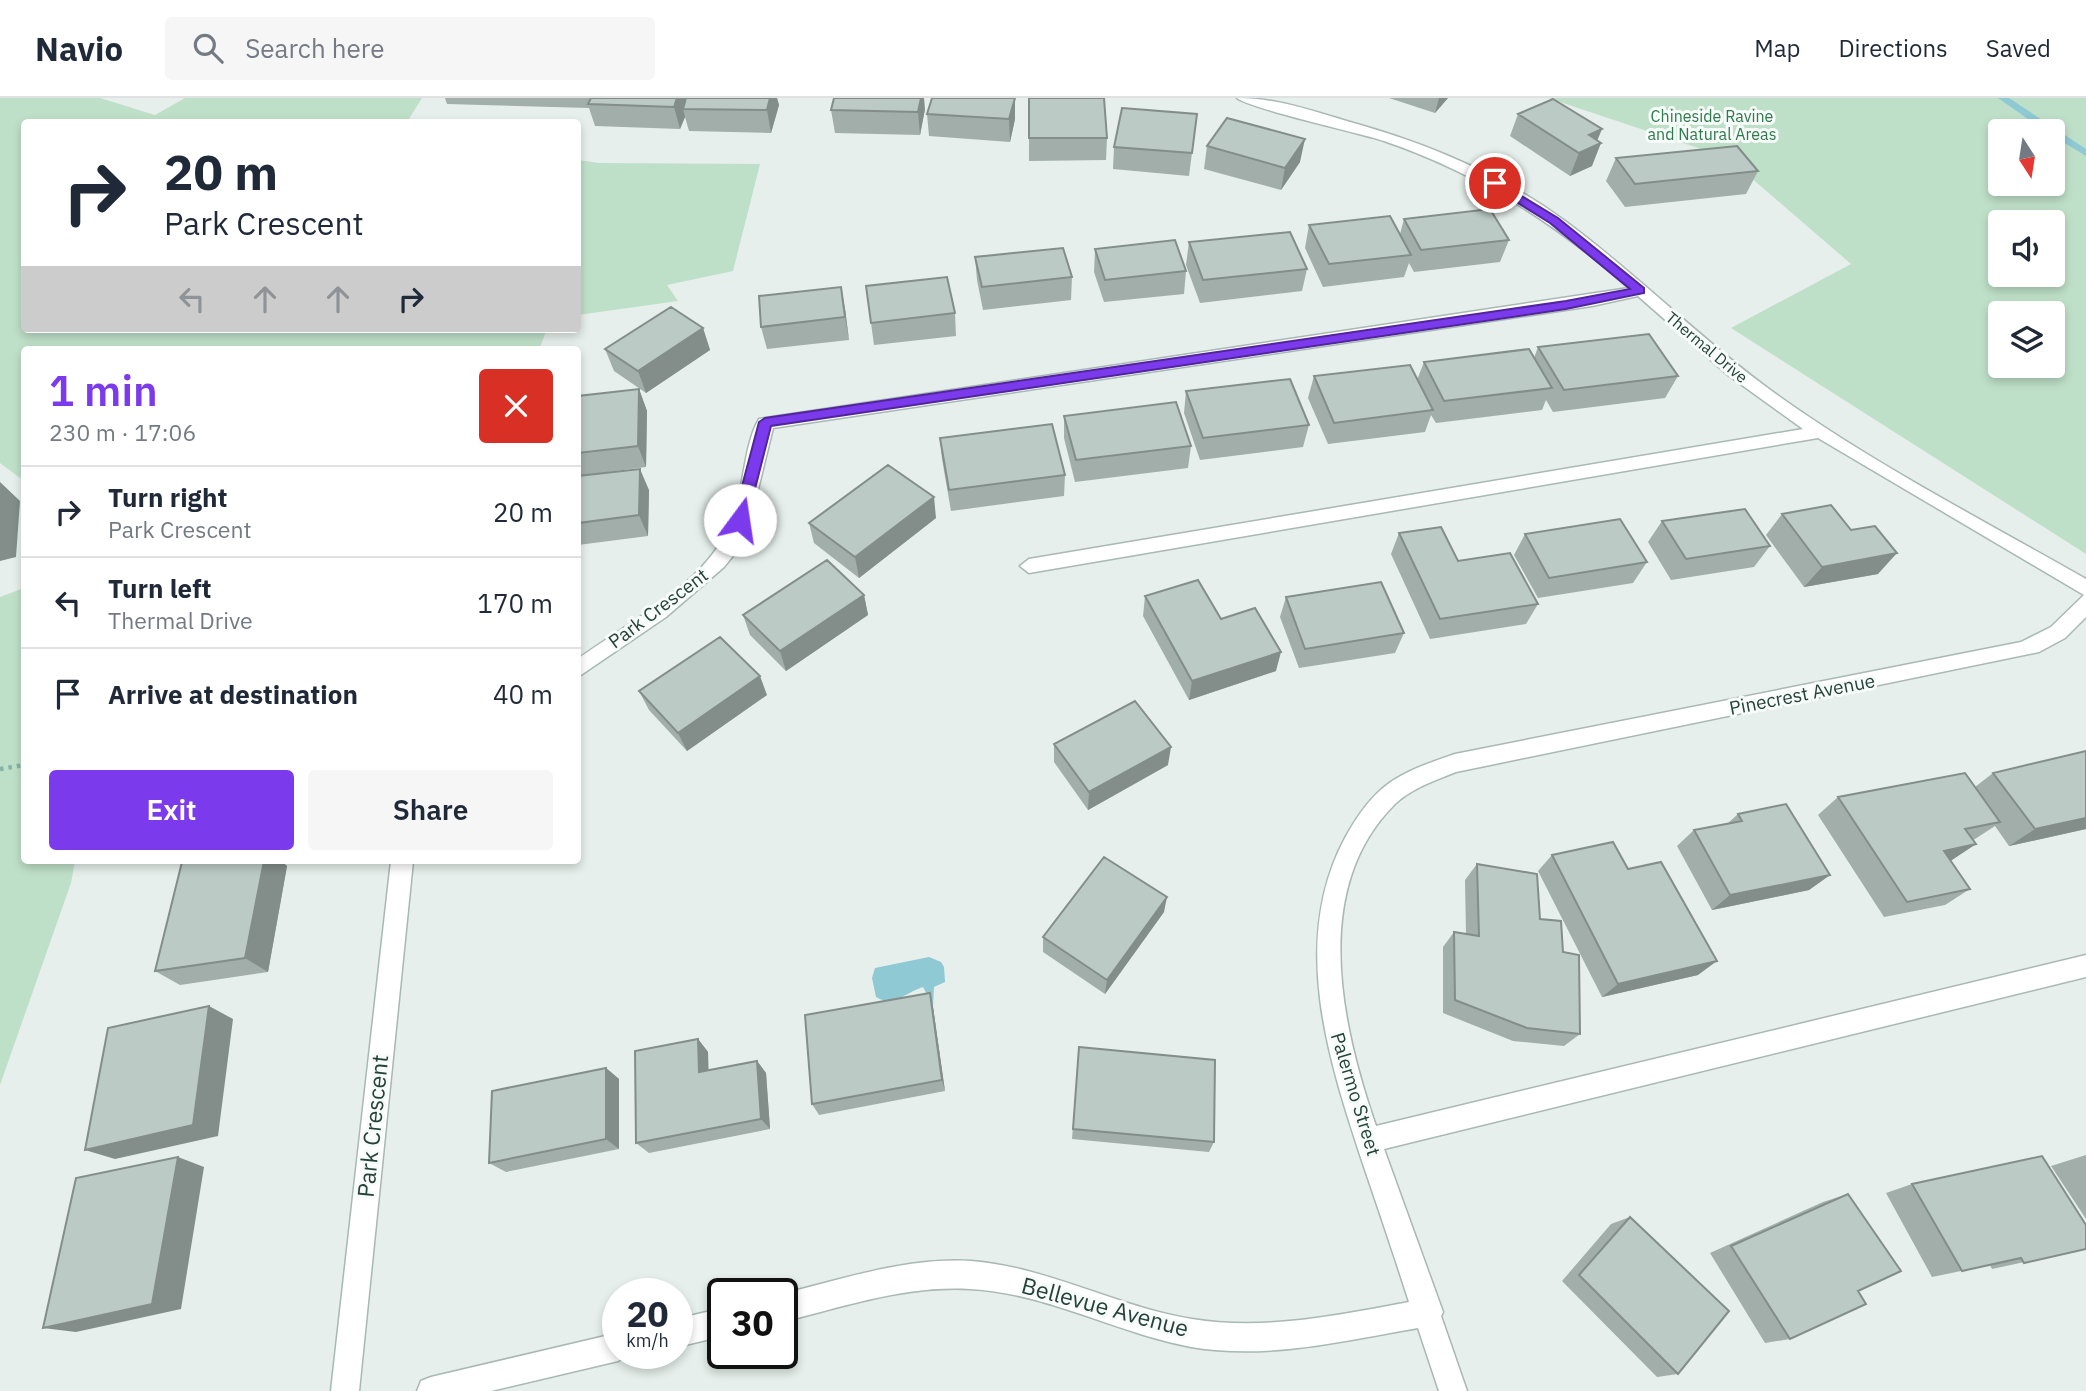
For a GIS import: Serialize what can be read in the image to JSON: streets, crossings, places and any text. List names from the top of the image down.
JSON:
{
  "streets": {
    "street": [
      "Thermal Drive",
      "Park Crescent",
      "Pinecrest Avenue",
      "Palermo Street",
      "Bellevue Avenue"
    ]
  },
  "crossings": [
    ["Thermal Drive", "Park Crescent"],
    ["Pinecrest Avenue", "Palermo Street"],
    ["Palermo Street", "Bellevue Avenue"]
  ],
  "parks": ["Chineside Ravine and Natural Areas"],
  "north": "bottom",
  "page": {
    "header": "Navio",
    "search": "Search here",
    "nav": ["Map", "Directions", "Saved"],
    "turn": ["20 m", "Park Crescent"],
    "heading": ["1 min", "230 m · 17:06"],
    "list": [
      {
        "name": "Turn right",
        "note": "Park Crescent",
        "value": "20 m"
      },
      {
        "name": "Turn left",
        "note": "Thermal Drive",
        "value": "170 m"
      },
      {
        "name": "Arrive at destination",
        "value": "40 m"
      }
    ],
    "buttons": ["Exit", "Share"],
    "speed": "20 km/h",
    "limit": "30"
  }
}
